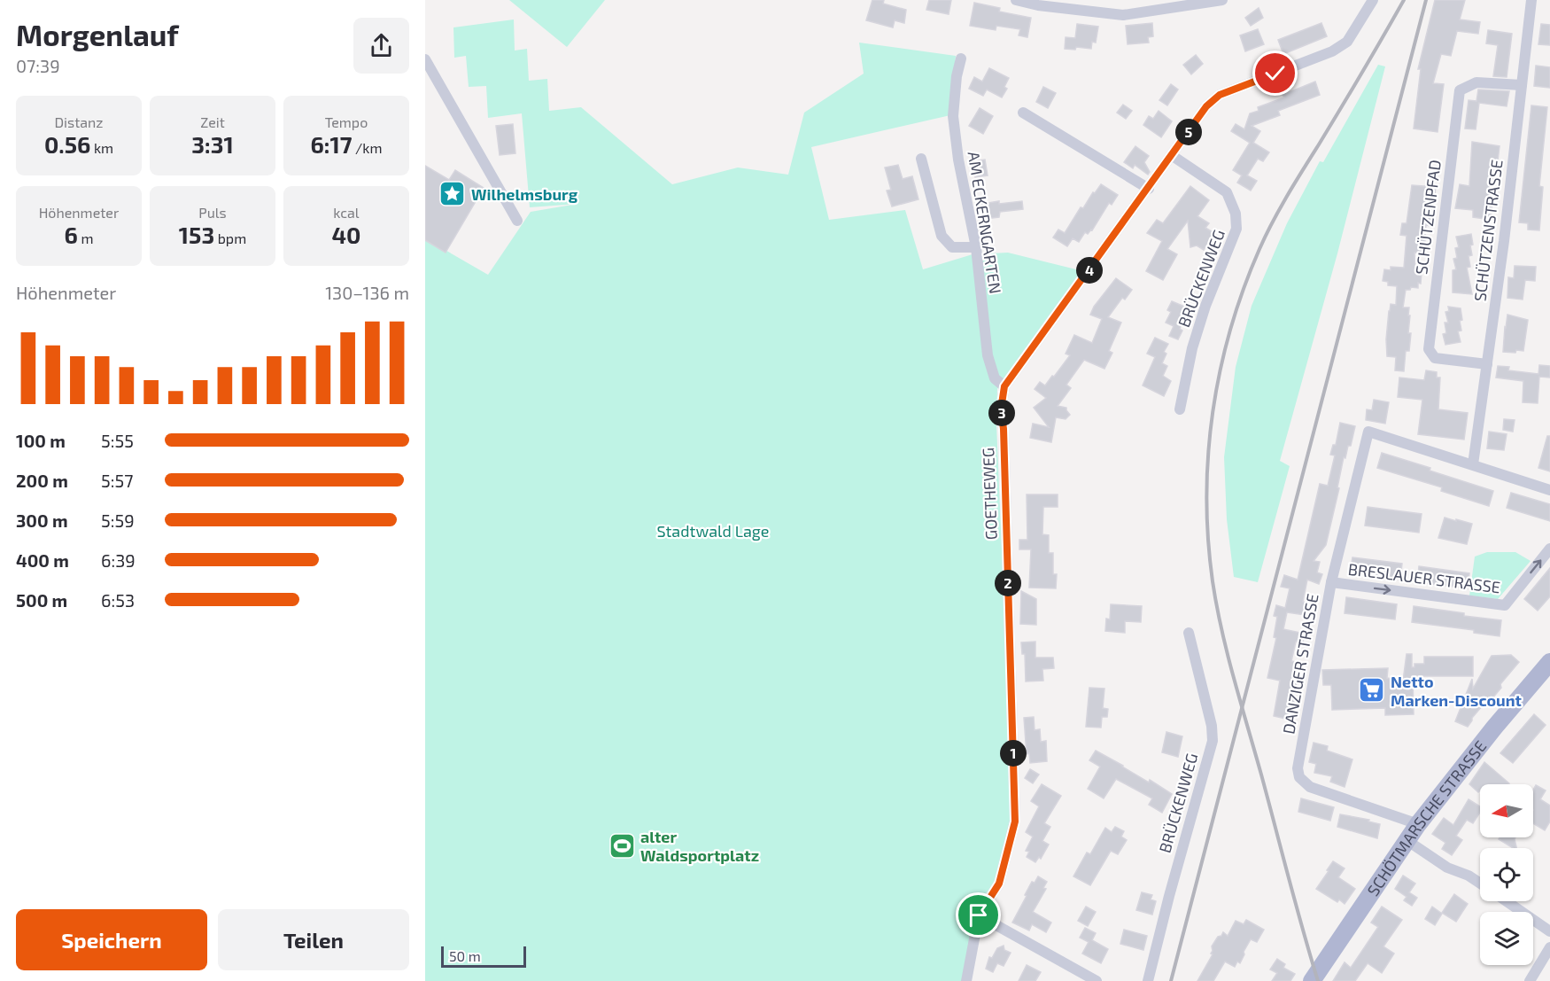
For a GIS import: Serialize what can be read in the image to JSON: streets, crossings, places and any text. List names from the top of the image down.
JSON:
{
  "streets": {
    "main road": ["SCHÖTMARSCHE STRASSE"],
    "street": [
      "SCHÜTZENPFAD",
      "AM ECKERNGARTEN",
      "SCHÜTZENSTRASSE",
      "BRÜCKENWEG",
      "GOETHEWEG",
      "BRESLAUER STRASSE",
      "DANZIGER STRASSE"
    ]
  },
  "crossings": [
    ["SCHÜTZENPFAD", "SCHÜTZENSTRASSE"],
    ["AM ECKERNGARTEN", "GOETHEWEG"],
    ["SCHÜTZENSTRASSE", "DANZIGER STRASSE"],
    ["BRÜCKENWEG", "GOETHEWEG"],
    ["BRESLAUER STRASSE", "DANZIGER STRASSE"],
    ["DANZIGER STRASSE", "SCHÖTMARSCHE STRASSE"]
  ],
  "one_way": ["BRESLAUER STRASSE"],
  "parks": ["Stadtwald Lage"],
  "places": {
    "place": ["Wilhelmsburg"],
    "supermarket": ["Netto Marken-Discount"],
    "sports": ["alter Waldsportplatz"]
  },
  "scale_bar": "50 m",
  "north": "left",
  "page": {
    "heading": ["Morgenlauf", "07:39"],
    "stats": [
      ["Distanz", "0.56 km"],
      ["Zeit", "3:31"],
      ["Tempo", "6:17 /km"],
      ["Höhenmeter", "6 m"],
      ["Puls", "153 bpm"],
      ["kcal", "40"]
    ],
    "pins": [
      "5",
      "4",
      "3",
      "2",
      "1"
    ],
    "chart": ["Höhenmeter", "130–136 m"],
    "list": [
      {
        "name": "100 m",
        "note": "5:55"
      },
      {
        "name": "200 m",
        "note": "5:57"
      },
      {
        "name": "300 m",
        "note": "5:59"
      },
      {
        "name": "400 m",
        "note": "6:39"
      },
      {
        "name": "500 m",
        "note": "6:53"
      }
    ],
    "buttons": ["Speichern", "Teilen"],
    "scale": "50 m"
  }
}
